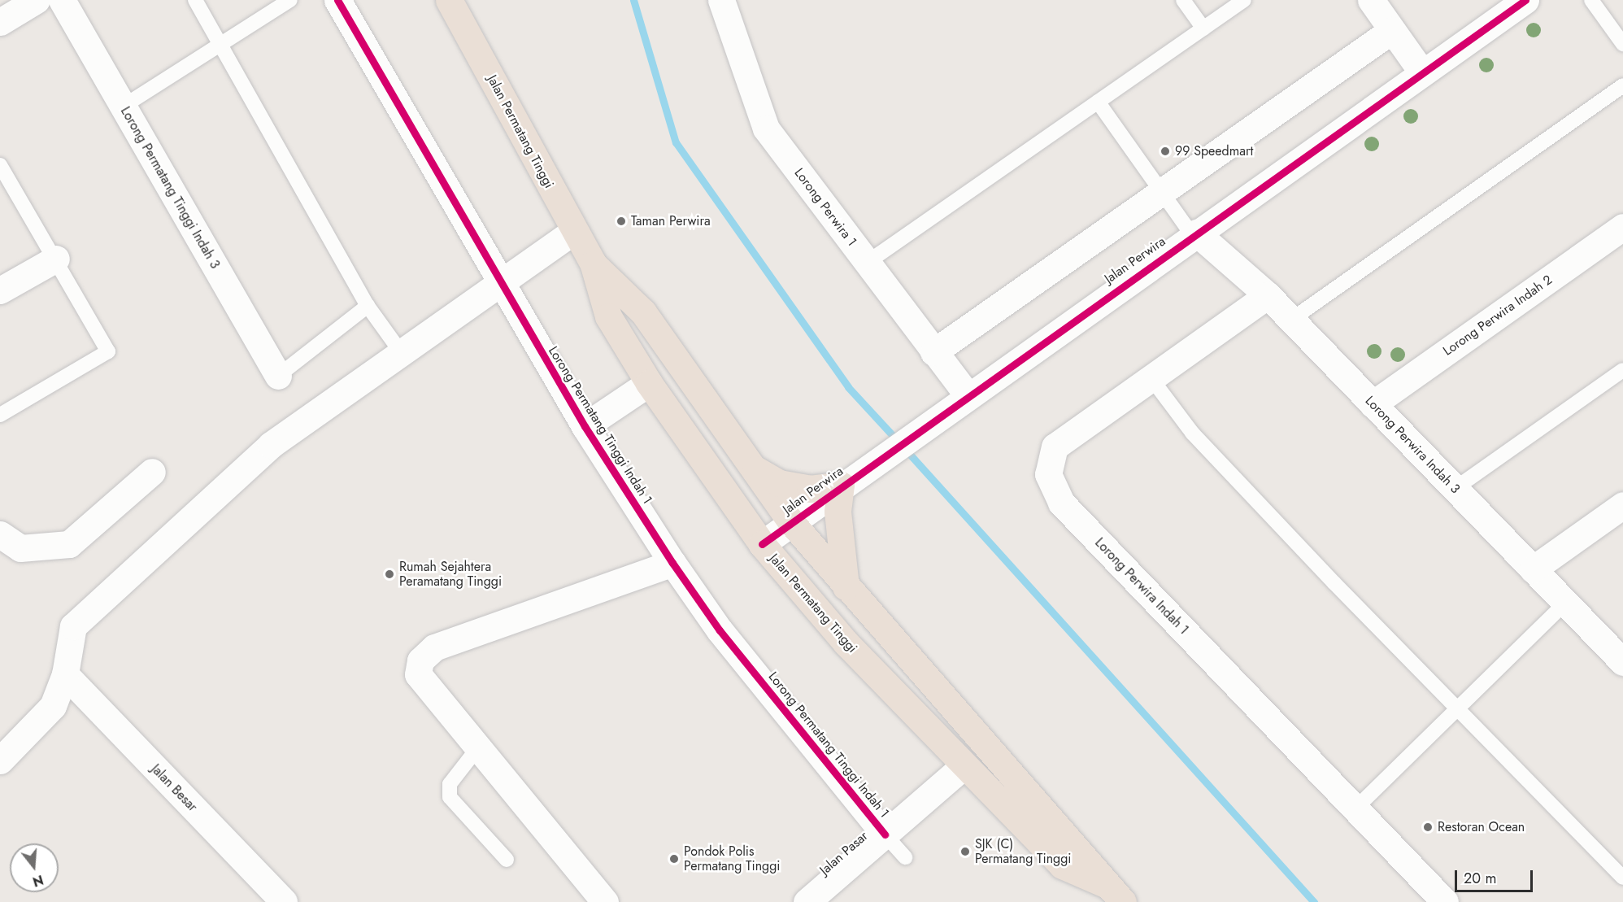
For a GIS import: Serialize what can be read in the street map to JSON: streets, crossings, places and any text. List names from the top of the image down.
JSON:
{
  "streets": {
    "highway": ["Jalan Permatang Tinggi"],
    "street": [
      "Lorong Permatang Tinggi Indah 3",
      "Lorong Perwira 1",
      "Jalan Perwira",
      "Lorong Perwira Indah 2",
      "Lorong Permatang Tinggi Indah 1",
      "Lorong Perwira Indah 3",
      "Lorong Perwira Indah 1",
      "Jalan Besar",
      "Jalan Pasar"
    ]
  },
  "crossings": [
    ["Jalan Permatang Tinggi", "Jalan Perwira"],
    ["Jalan Permatang Tinggi", "Jalan Pasar"],
    ["Lorong Perwira 1", "Jalan Perwira"],
    ["Jalan Perwira", "Lorong Perwira Indah 3"],
    ["Lorong Perwira Indah 2", "Lorong Perwira Indah 3"],
    ["Lorong Permatang Tinggi Indah 1", "Jalan Pasar"],
    ["Lorong Perwira Indah 3", "Lorong Perwira Indah 1"]
  ],
  "places": [
    "99 Speedmart",
    "Taman Perwira",
    "Rumah Sejahtera Peramatang Tinggi",
    "Restoran Ocean",
    "SJK (C) Permatang Tinggi",
    "Pondok Polis Permatang Tinggi"
  ],
  "scale_bar": "20 m",
  "north": "bottom"
}
